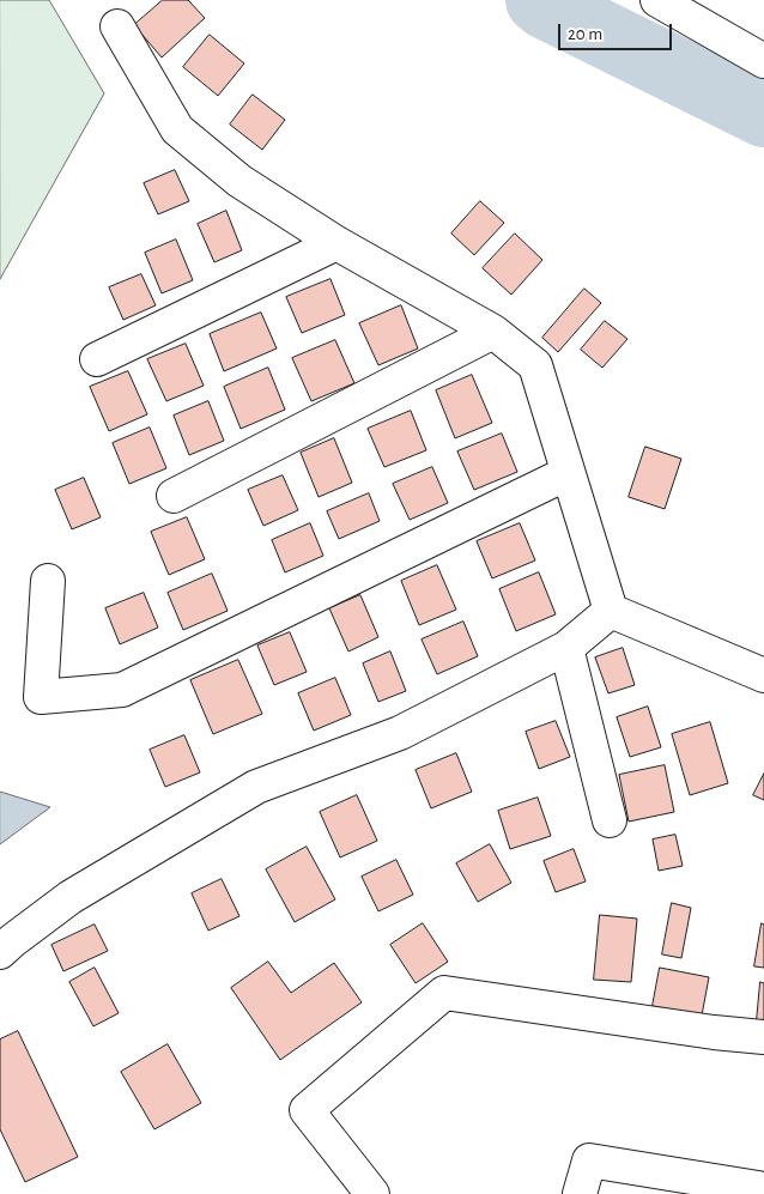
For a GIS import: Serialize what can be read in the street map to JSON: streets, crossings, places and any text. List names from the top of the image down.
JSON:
{
  "scale_bar": "20 m"
}
